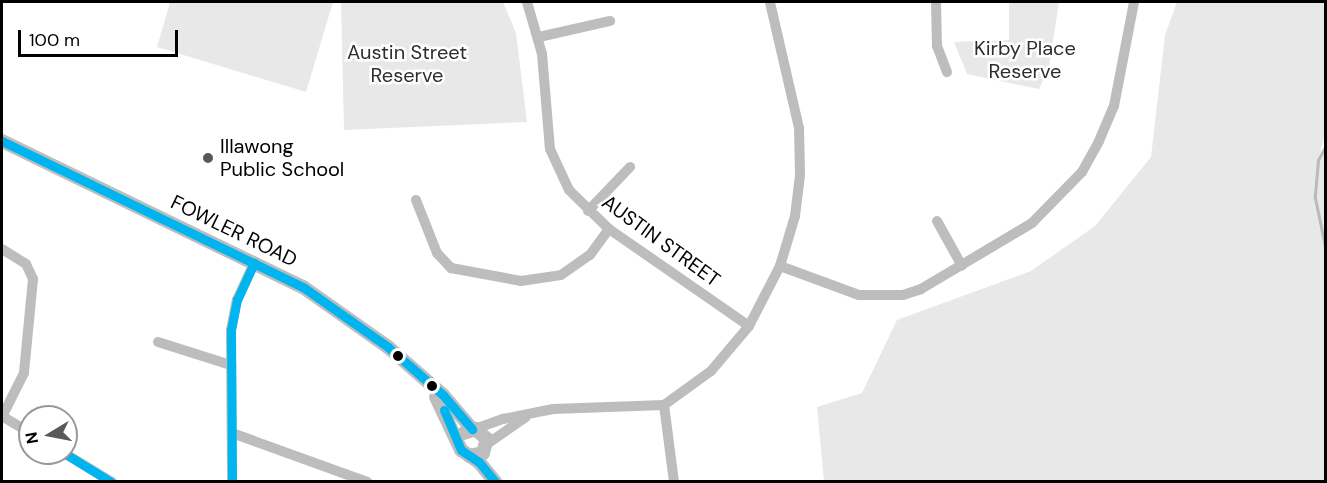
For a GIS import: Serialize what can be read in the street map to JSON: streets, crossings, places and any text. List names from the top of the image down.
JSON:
{
  "streets": {
    "street": ["FOWLER ROAD", "AUSTIN STREET"]
  },
  "parks": ["Kirby Place Reserve", "Austin Street Reserve"],
  "places": ["Illawong Public School"],
  "scale_bar": "100 m",
  "north": "left"
}
